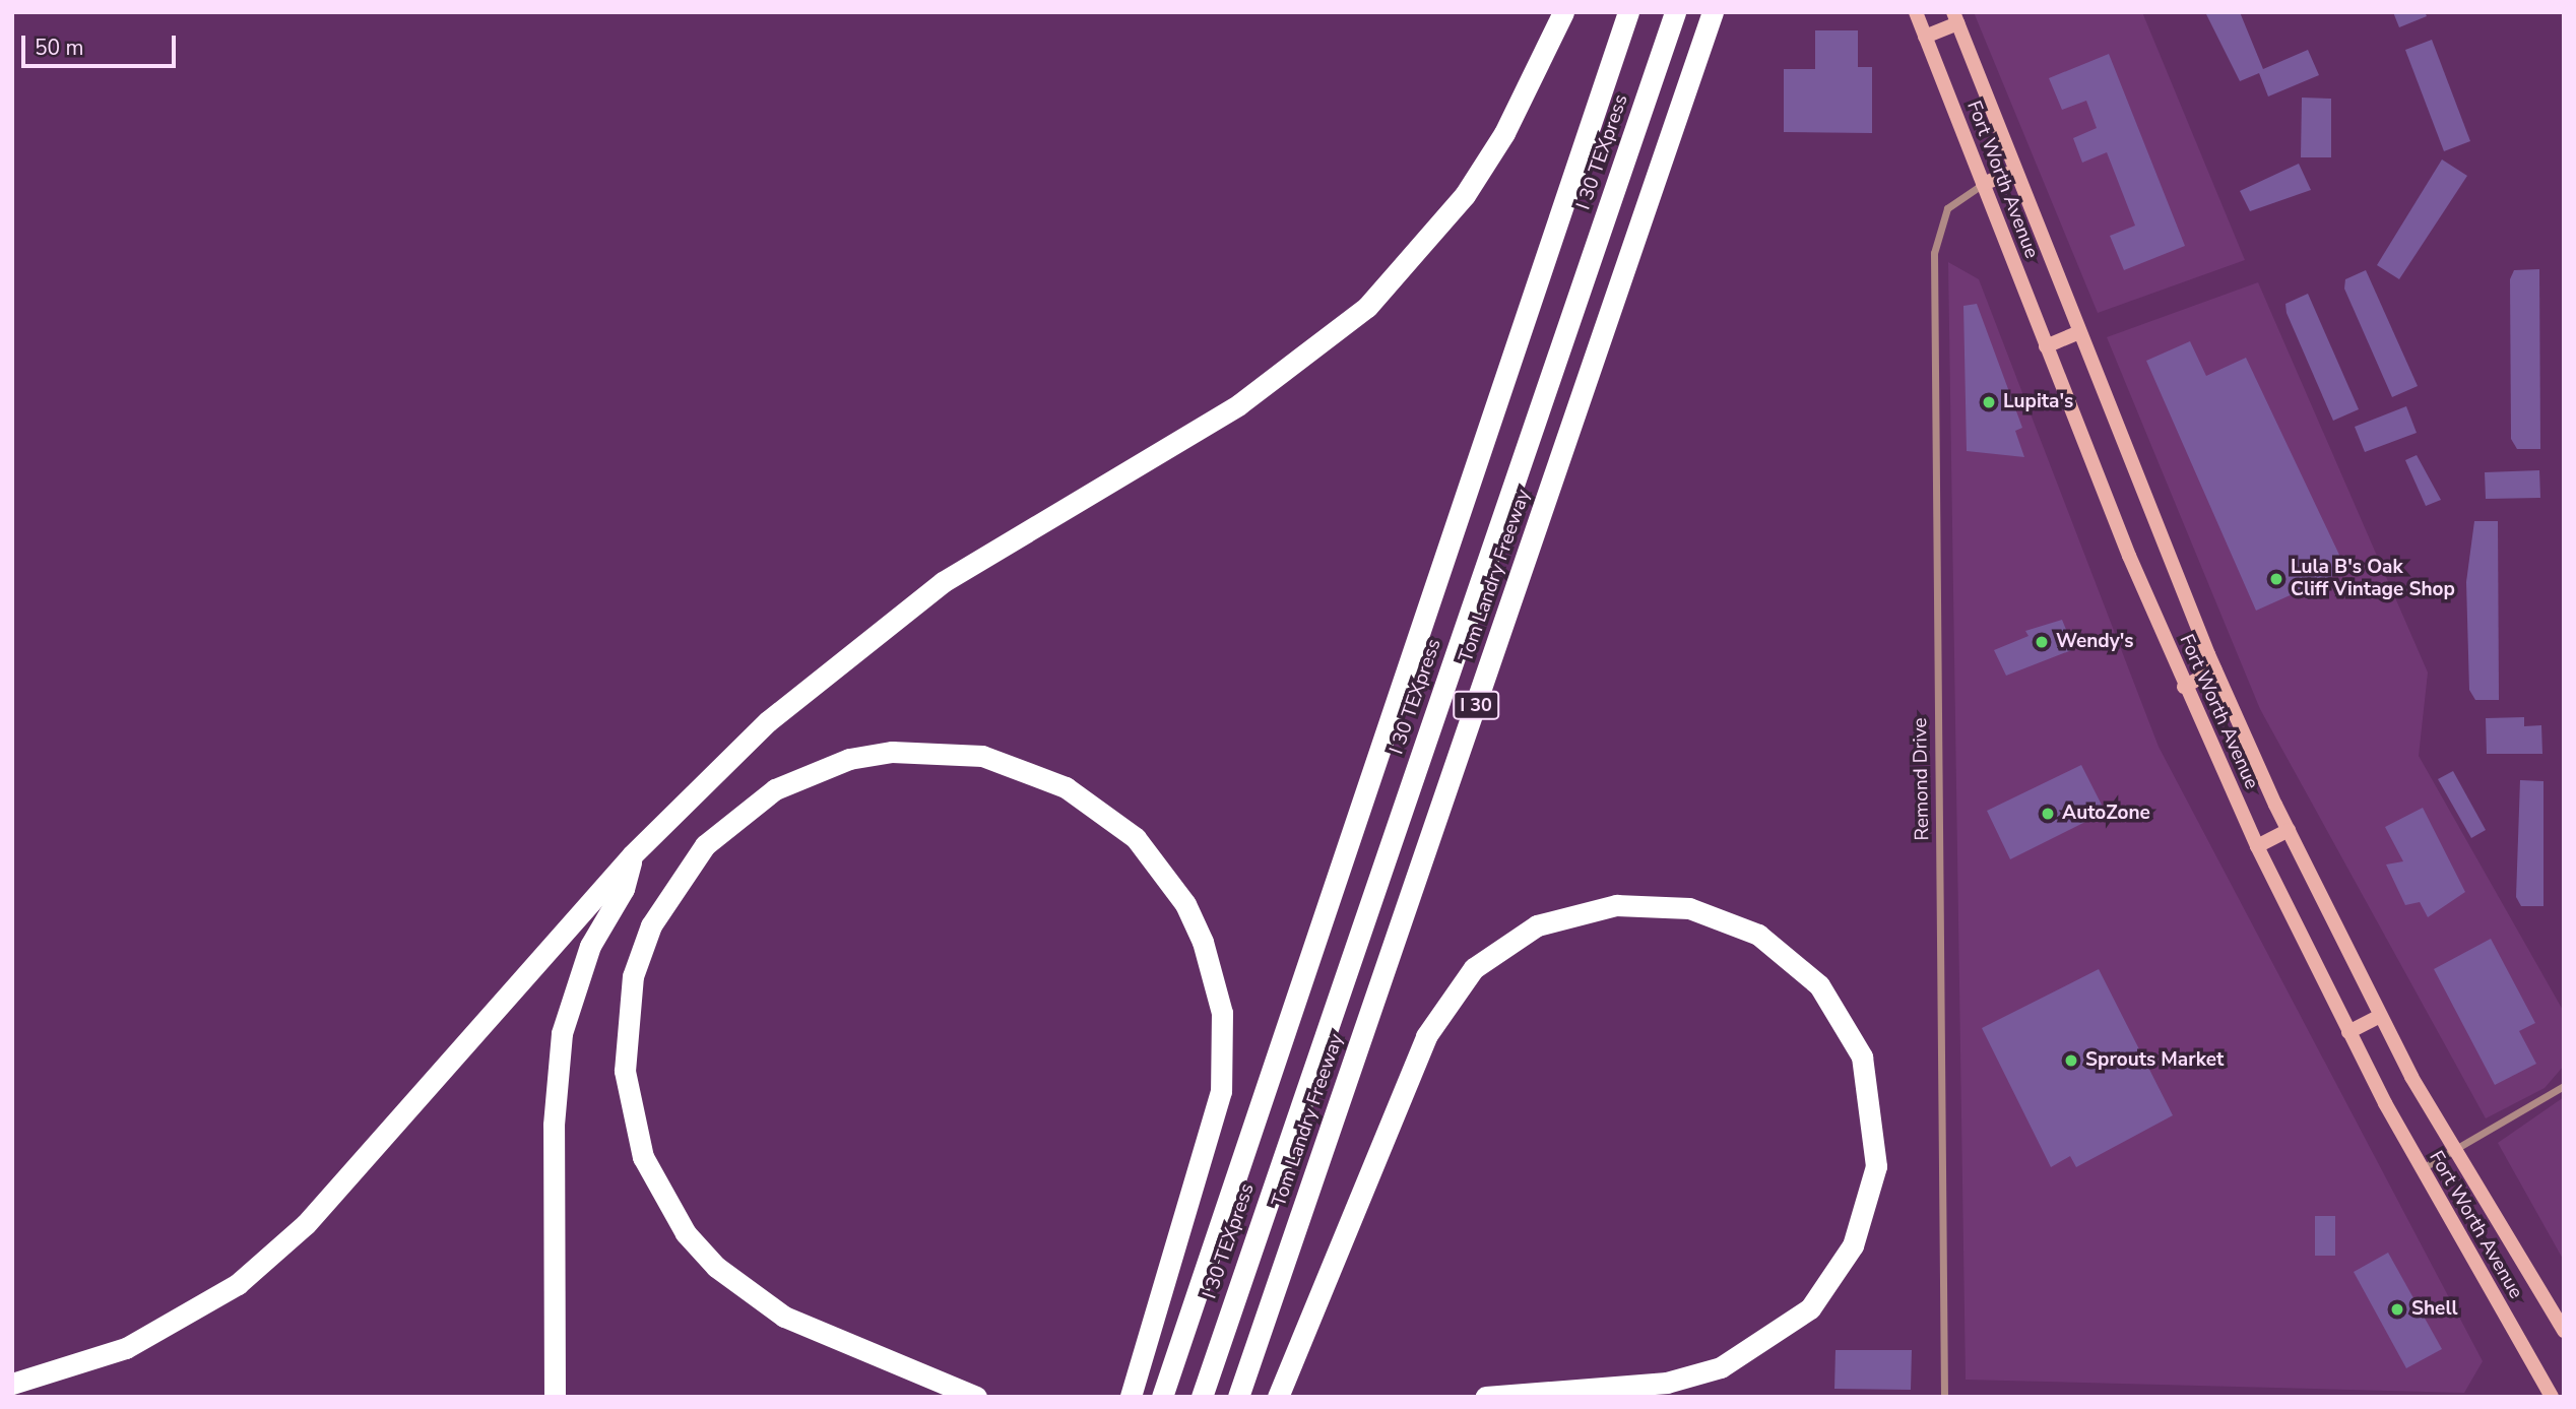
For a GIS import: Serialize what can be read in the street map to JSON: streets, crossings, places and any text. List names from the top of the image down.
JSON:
{
  "streets": {
    "highway": ["I 30 TEXpress", "Tom Landry Freeway", "I 30"],
    "main road": ["Fort Worth Avenue"],
    "street": ["Remond Drive"]
  },
  "crossings": [
    ["Fort Worth Avenue", "Remond Drive"]
  ],
  "places": [
    "Lupita's",
    "Lula B's Oak Cliff Vintage Shop",
    "Wendy's",
    "AutoZone",
    "Sprouts Market",
    "Shell"
  ],
  "scale_bar": "50 m"
}
